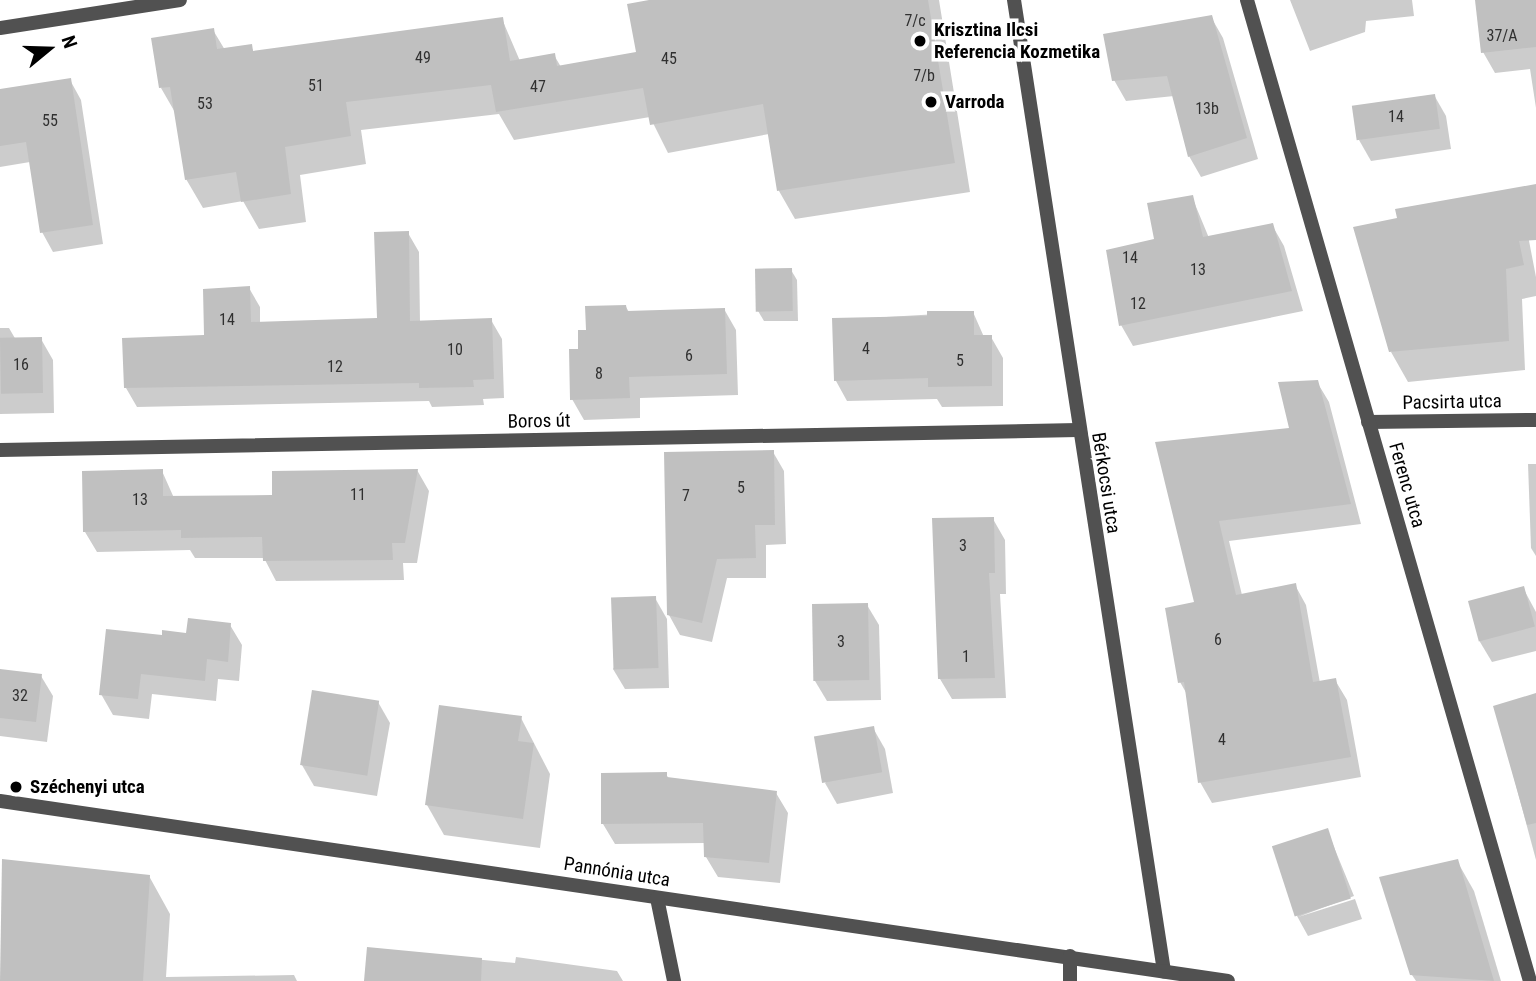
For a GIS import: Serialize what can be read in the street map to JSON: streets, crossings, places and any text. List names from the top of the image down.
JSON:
{
  "streets": {
    "street": [
      "Pacsirta utca",
      "Boros út",
      "Bérkocsi utca",
      "Ferenc utca",
      "Pannónia utca"
    ]
  },
  "crossings": [
    ["Pacsirta utca", "Ferenc utca"],
    ["Boros út", "Bérkocsi utca"],
    ["Bérkocsi utca", "Pannónia utca"]
  ],
  "places": ["Krisztina Ilcsi Referencia Kozmetika", "Varroda", "Széchenyi utca"],
  "house_numbers": [
    "7/c",
    "37/A",
    "49",
    "45",
    "7/b",
    "51",
    "47",
    "53",
    "13b",
    "14",
    "55",
    "14",
    "13",
    "12",
    "14",
    "4",
    "10",
    "6",
    "5",
    "16",
    "12",
    "8",
    "5",
    "11",
    "7",
    "13",
    "3",
    "6",
    "3",
    "1",
    "32",
    "4"
  ],
  "north": "right"
}
